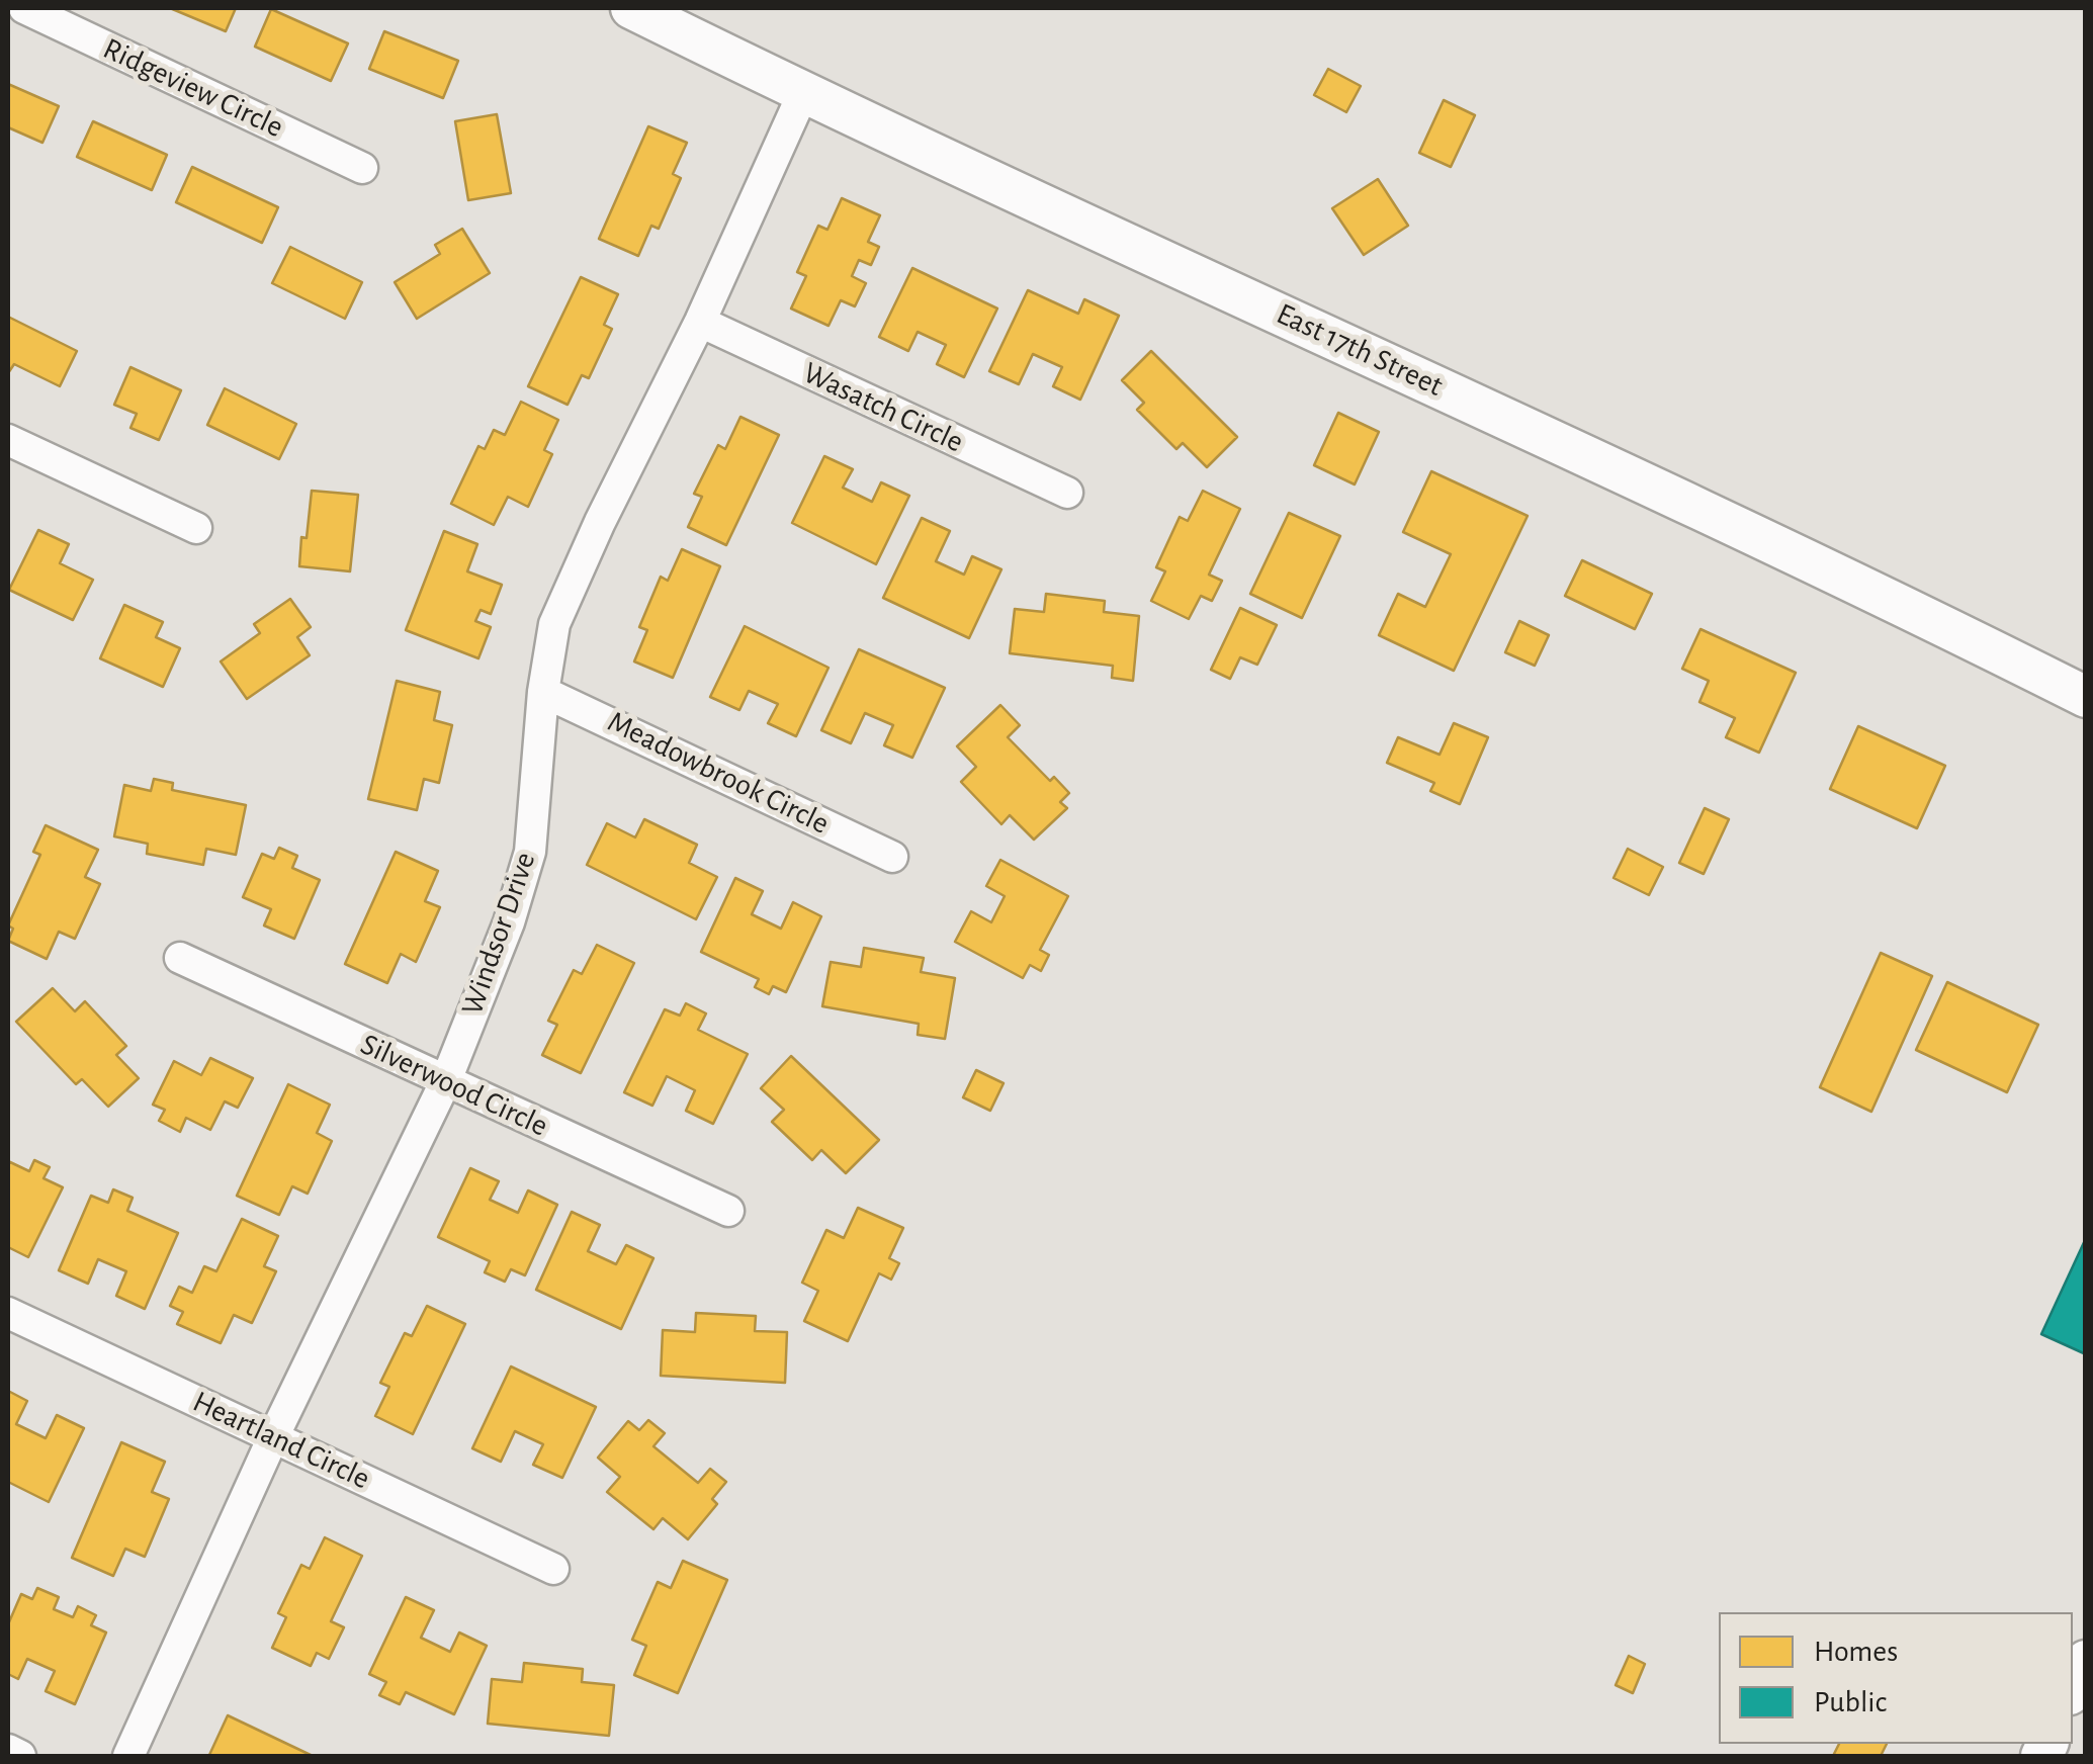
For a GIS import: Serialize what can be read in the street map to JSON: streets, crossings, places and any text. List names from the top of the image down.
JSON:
{
  "streets": {
    "main road": ["East 17th Street"],
    "street": [
      "Ridgeview Circle",
      "Wasatch Circle",
      "Meadowbrook Circle",
      "Windsor Drive",
      "Silverwood Circle",
      "Heartland Circle"
    ]
  },
  "crossings": [
    ["East 17th Street", "Windsor Drive"],
    ["Wasatch Circle", "Windsor Drive"],
    ["Meadowbrook Circle", "Windsor Drive"],
    ["Windsor Drive", "Silverwood Circle"],
    ["Windsor Drive", "Heartland Circle"]
  ],
  "legend": ["Homes", "Public"]
}
